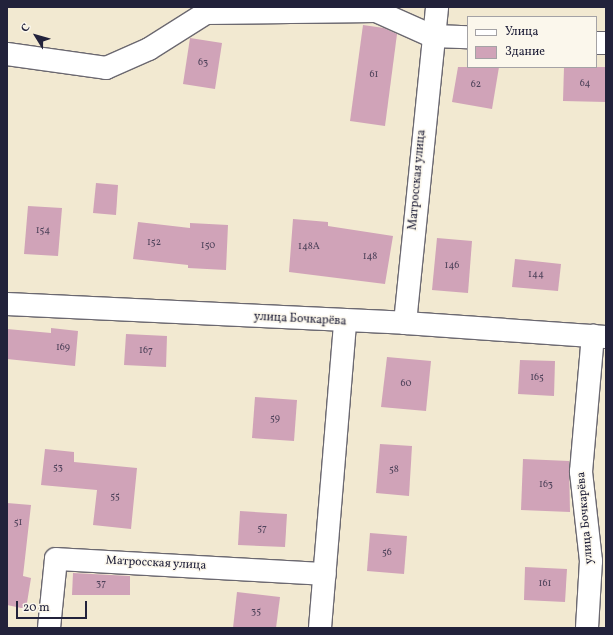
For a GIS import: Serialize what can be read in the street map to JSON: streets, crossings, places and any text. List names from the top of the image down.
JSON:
{
  "streets": {
    "street": ["Матросская улица", "улица Бочкарёва"]
  },
  "crossings": [
    ["Матросская улица", "улица Бочкарёва"]
  ],
  "house_numbers": [
    "63",
    "61",
    "64",
    "62",
    "154",
    "152",
    "150",
    "148А",
    "148",
    "146",
    "144",
    "169",
    "167",
    "165",
    "60",
    "59",
    "53",
    "58",
    "163",
    "55",
    "51",
    "57",
    "56",
    "37",
    "161",
    "35"
  ],
  "legend": ["Улица", "Здание"],
  "scale_bar": "20 m",
  "north": "top left"
}
